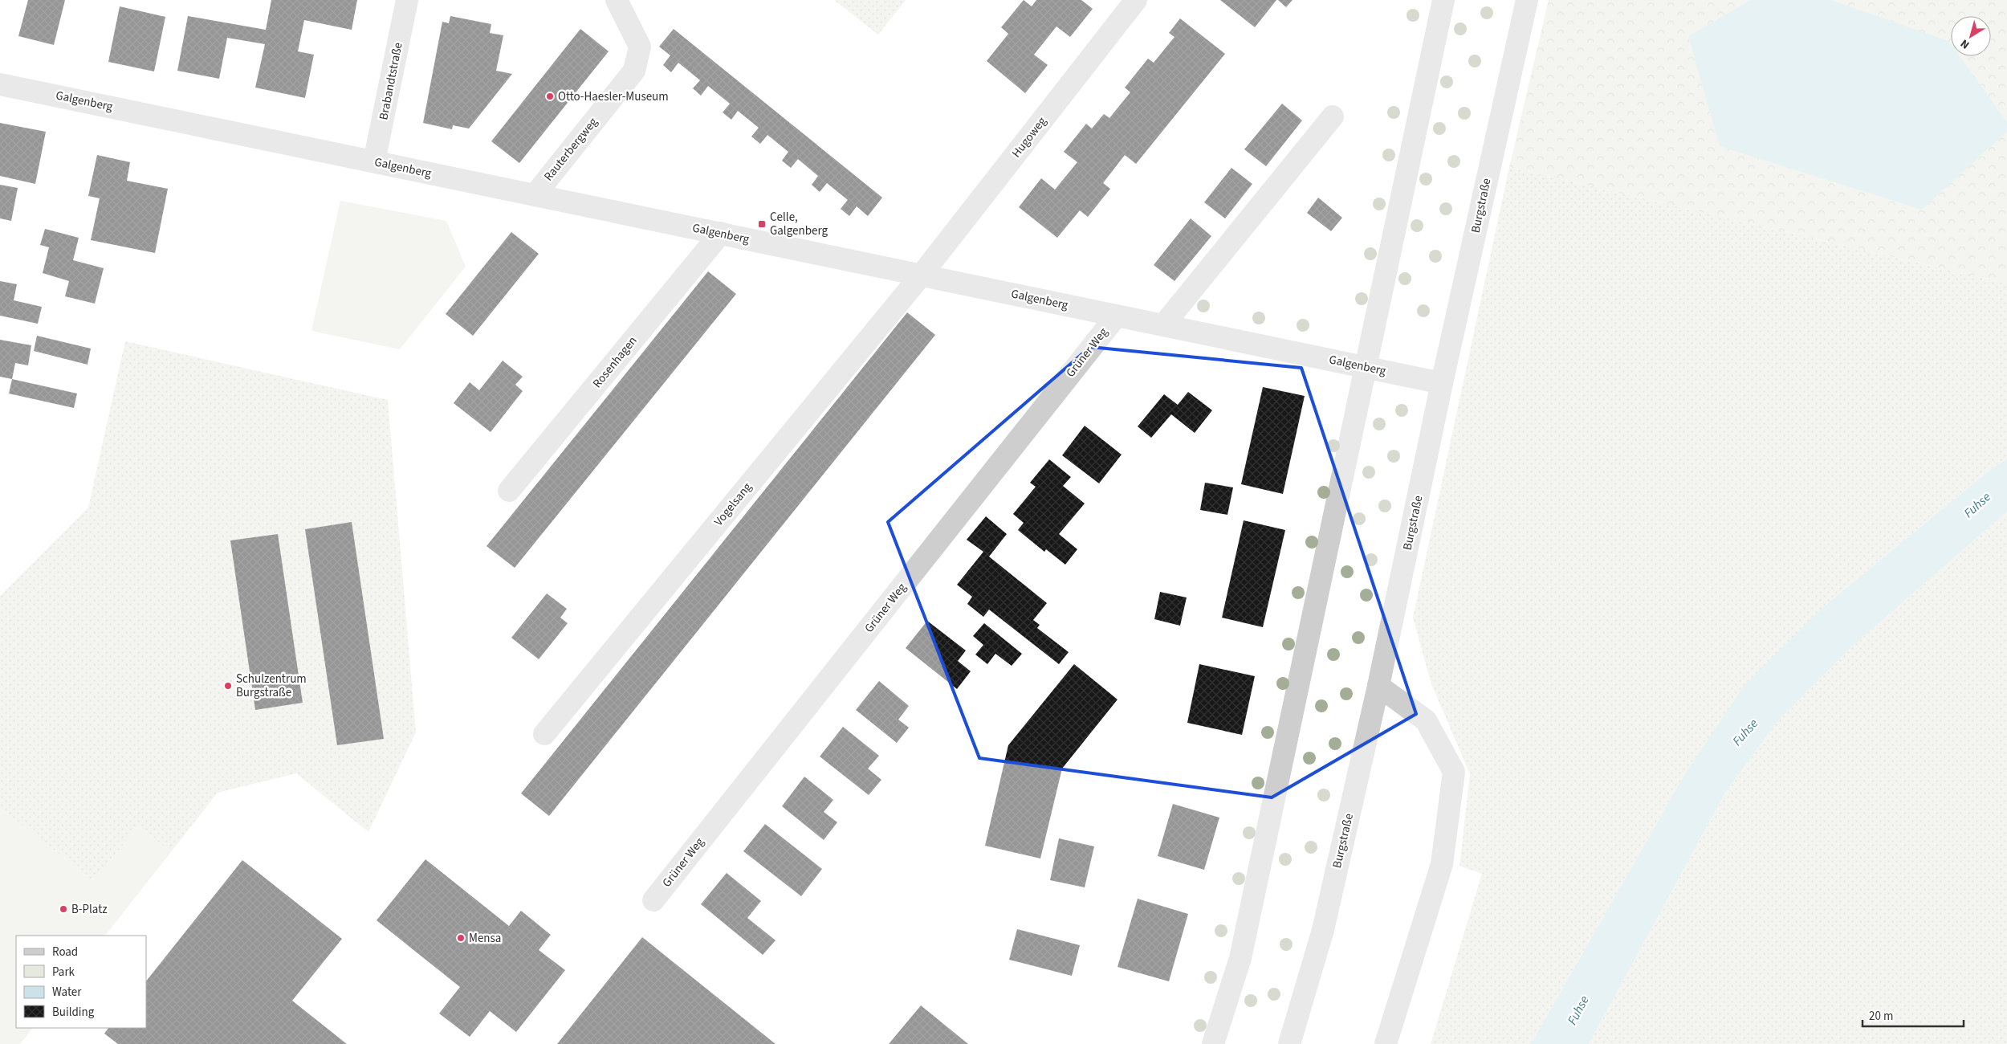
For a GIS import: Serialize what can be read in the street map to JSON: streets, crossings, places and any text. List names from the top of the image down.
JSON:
{
  "streets": {
    "street": [
      "Brabandtstraße",
      "Galgenberg",
      "Hugoweg",
      "Rauterbergweg",
      "Burgstraße",
      "Grüner Weg",
      "Rosenhagen",
      "Vogelsang"
    ]
  },
  "crossings": [
    ["Brabandtstraße", "Galgenberg"],
    ["Galgenberg", "Hugoweg"],
    ["Galgenberg", "Rauterbergweg"],
    ["Galgenberg", "Burgstraße"],
    ["Galgenberg", "Grüner Weg"],
    ["Galgenberg", "Rosenhagen"],
    ["Galgenberg", "Vogelsang"],
    ["Hugoweg", "Vogelsang"]
  ],
  "water": ["Fuhse"],
  "places": {
    "other": [
      "Otto-Haesler-Museum",
      "Schulzentrum Burgstraße",
      "B-Platz",
      "Mensa"
    ],
    "transit": ["Celle, Galgenberg"]
  },
  "legend": [
    "Road",
    "Park",
    "Water",
    "Building"
  ],
  "scale_bar": "20 m",
  "north": "bottom left"
}
